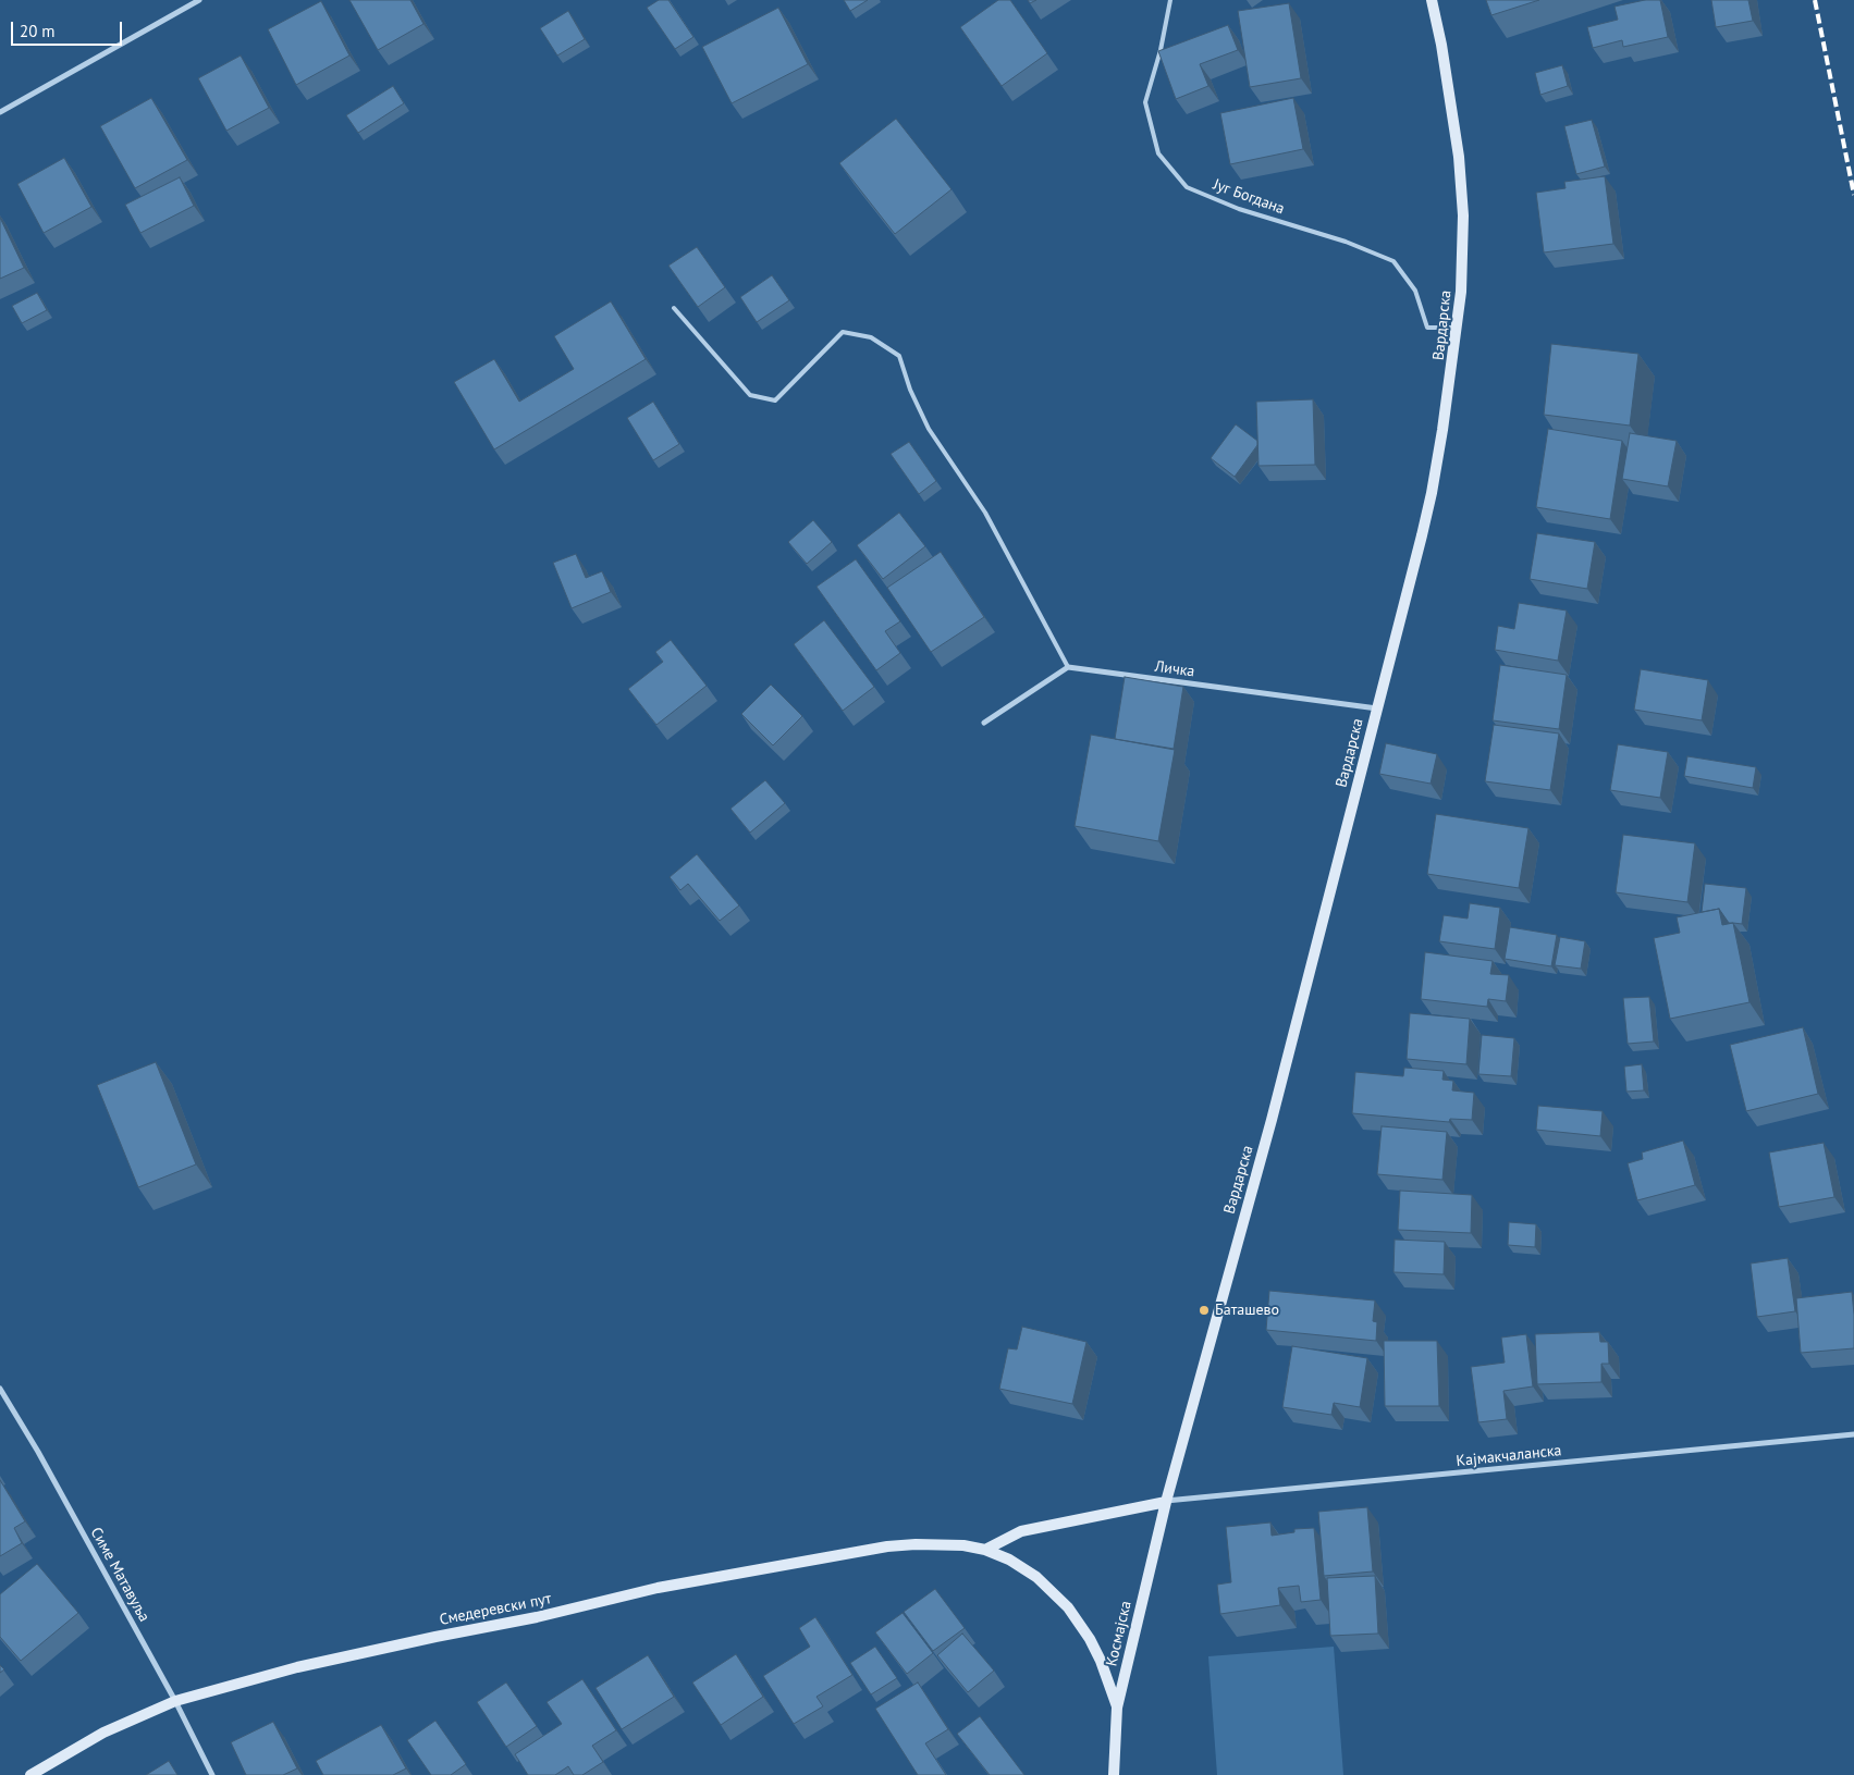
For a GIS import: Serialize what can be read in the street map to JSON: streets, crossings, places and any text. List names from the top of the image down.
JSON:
{
  "streets": {
    "main road": ["Вардарска", "Смедеревски пут", "Космајска"],
    "street": ["Личка", "Кајмакчаланска", "Симе Матавуља"],
    "lane": ["Југ Богдана"]
  },
  "crossings": [
    ["Југ Богдана", "Вардарска"],
    ["Вардарска", "Личка"],
    ["Вардарска", "Кајмакчаланска"],
    ["Вардарска", "Космајска"],
    ["Кајмакчаланска", "Космајска"],
    ["Симе Матавуља", "Смедеревски пут"],
    ["Смедеревски пут", "Космајска"]
  ],
  "places": ["Баташево"],
  "scale_bar": "20 m"
}
